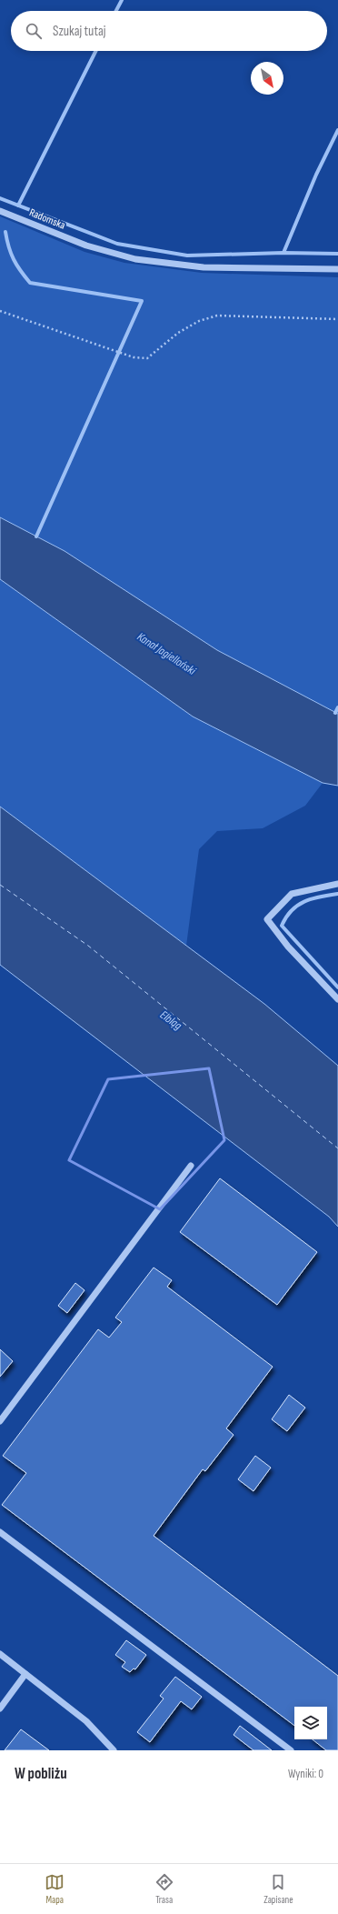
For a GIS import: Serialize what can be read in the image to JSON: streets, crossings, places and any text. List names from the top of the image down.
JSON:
{
  "streets": {
    "street": ["Radomska"]
  },
  "water": ["Kanał Jagielloński", "Elbląg"],
  "north": "bottom right",
  "page": {
    "search": "Szukaj tutaj",
    "heading": ["W pobliżu", "Wyniki: 0"],
    "nav": ["Mapa", "Trasa", "Zapisane"]
  }
}
